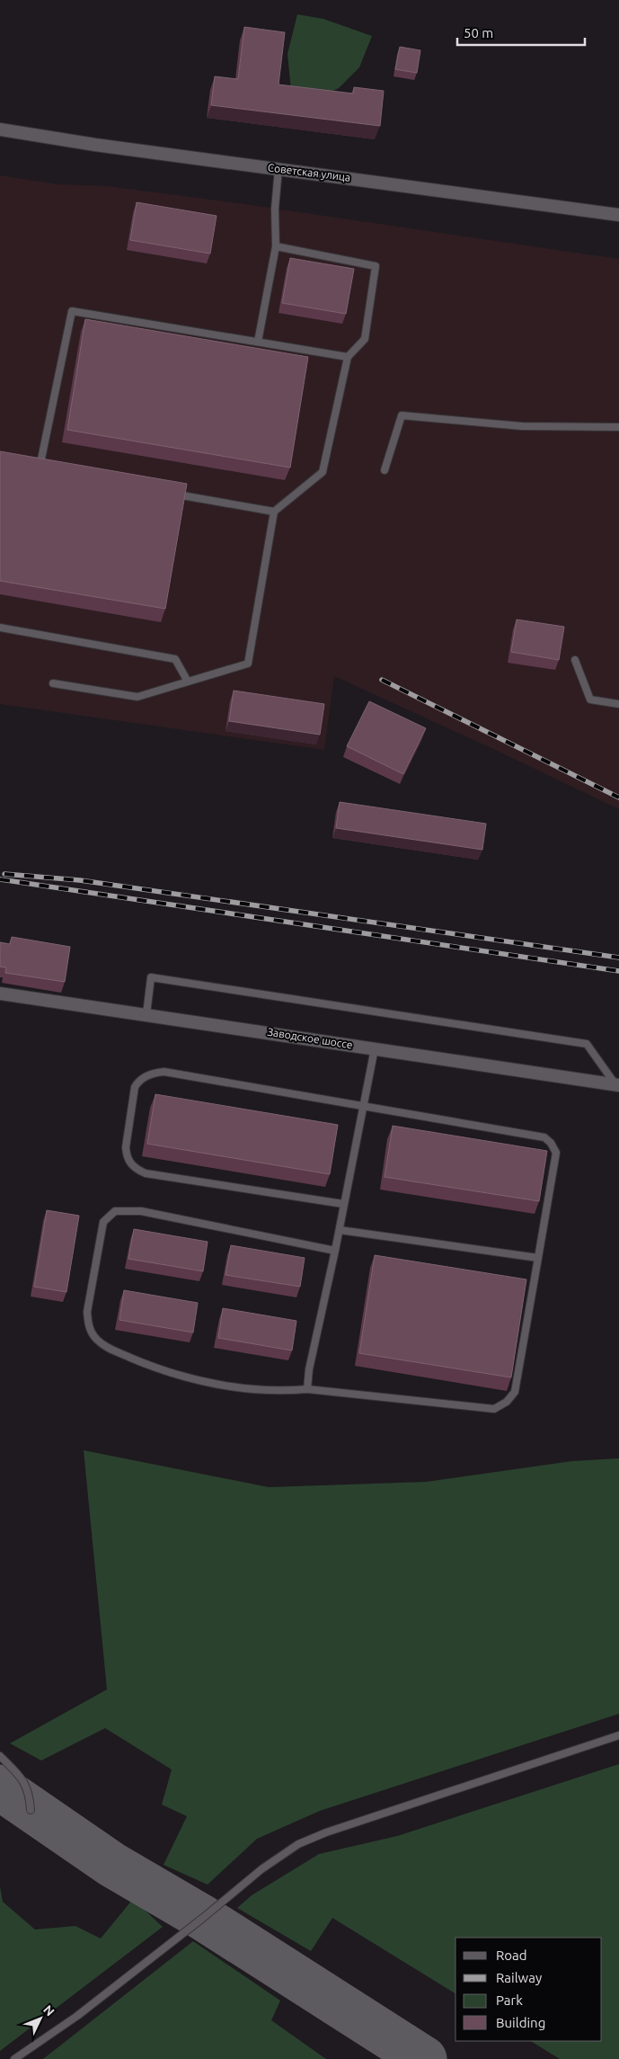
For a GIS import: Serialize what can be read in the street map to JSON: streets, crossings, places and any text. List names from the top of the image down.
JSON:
{
  "streets": {
    "street": ["Советская улица", "Заводское шоссе"]
  },
  "legend": [
    "Road",
    "Railway",
    "Park",
    "Building"
  ],
  "scale_bar": "50 m",
  "north": "top right"
}
